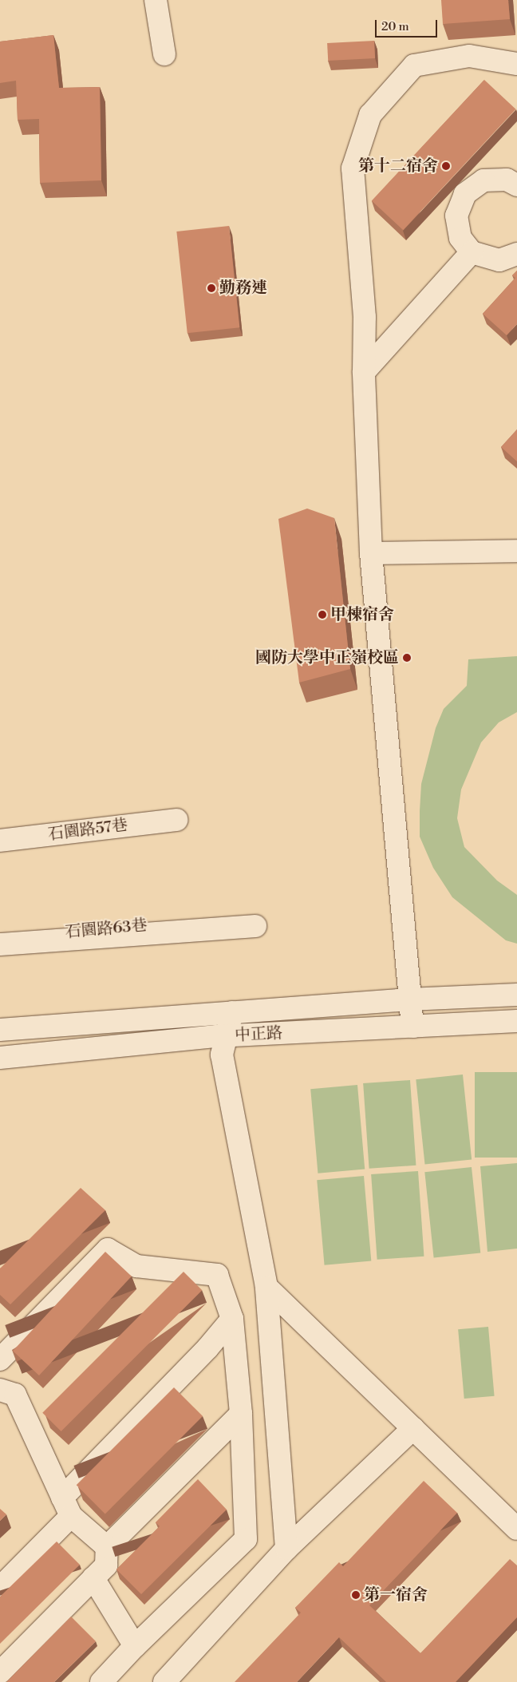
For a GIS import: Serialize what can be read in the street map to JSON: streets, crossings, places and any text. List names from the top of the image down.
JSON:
{
  "streets": {
    "street": ["石園路57巷", "石園路63巷", "中正路"]
  },
  "places": [
    "第十二宿舍",
    "勤務連",
    "甲棟宿舍",
    "國防大學中正嶺校區",
    "第一宿舍"
  ],
  "scale_bar": "20 m"
}
